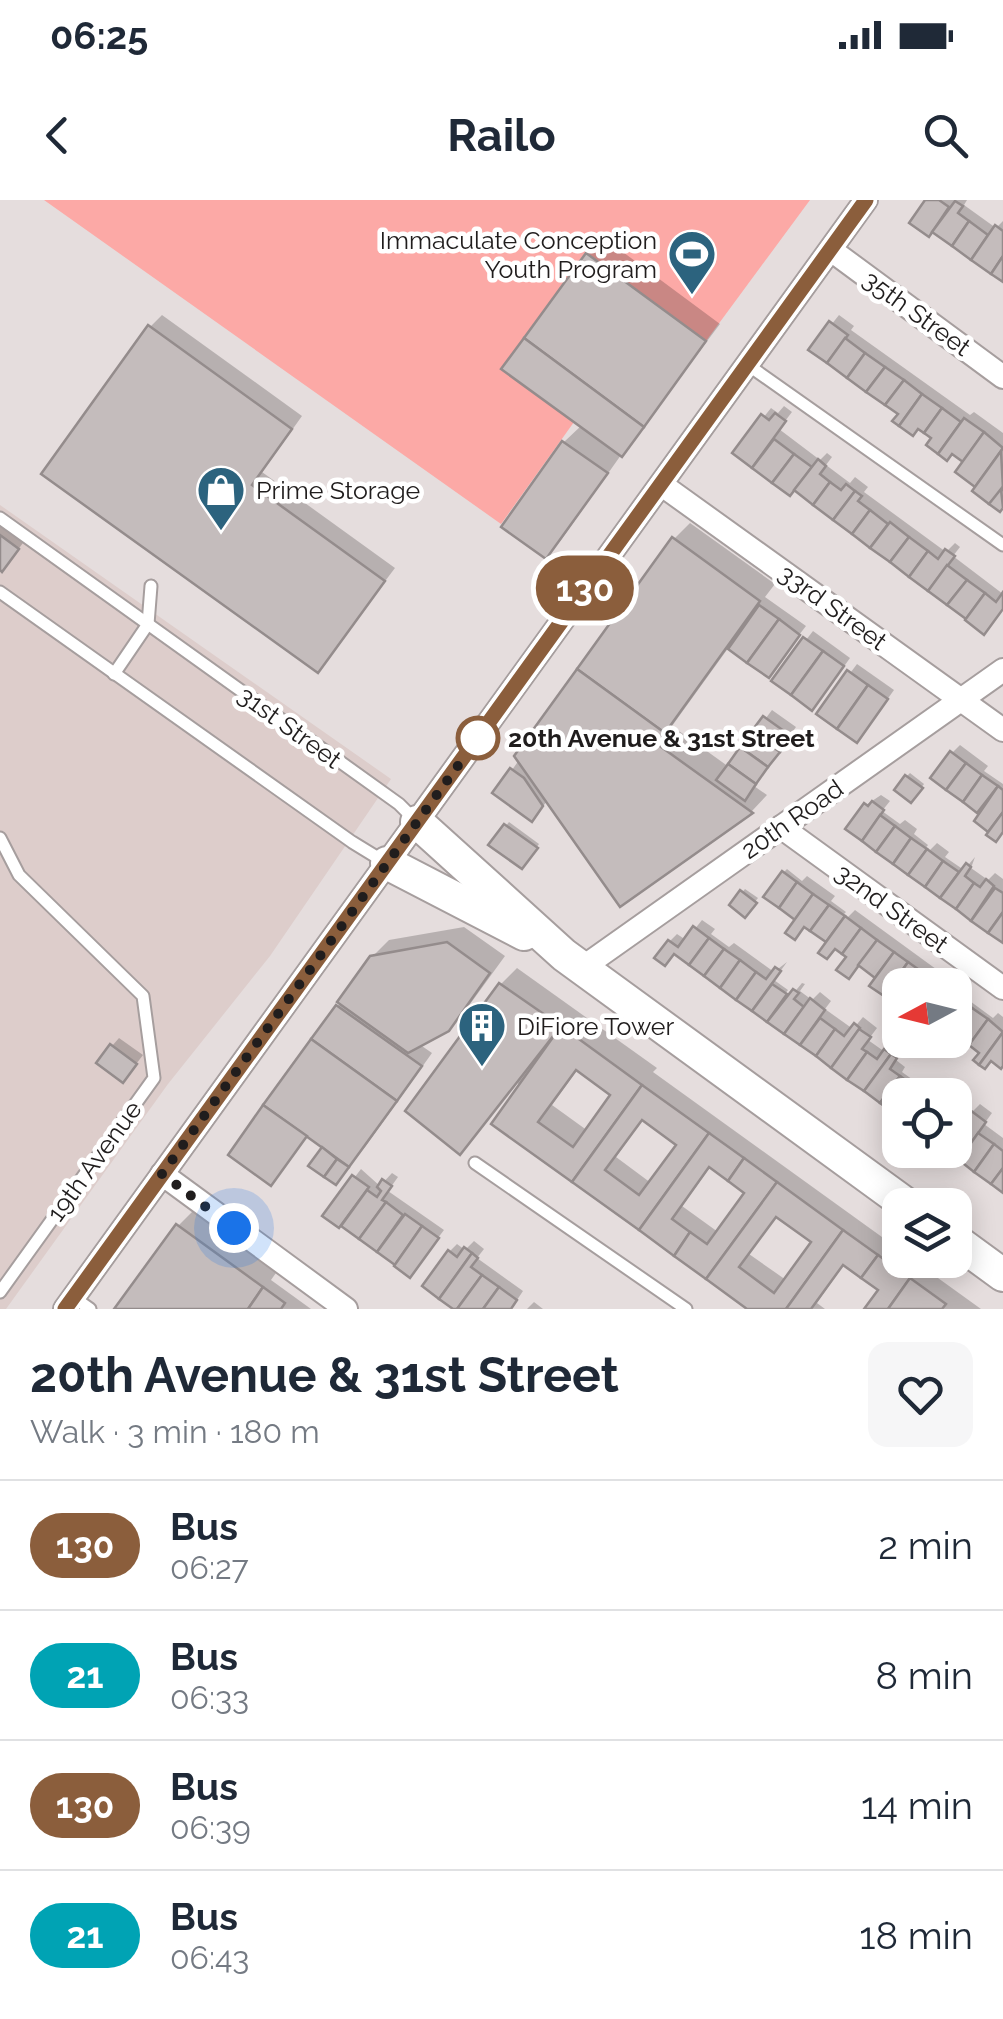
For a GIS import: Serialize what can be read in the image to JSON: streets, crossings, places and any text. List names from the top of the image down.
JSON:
{
  "streets": {
    "street": [
      "35th Street",
      "33rd Street",
      "31st Street",
      "20th Road",
      "32nd Street"
    ],
    "lane": ["19th Avenue"]
  },
  "crossings": [
    ["33rd Street", "20th Road"],
    ["31st Street", "20th Road"],
    ["20th Road", "32nd Street"]
  ],
  "places": {
    "sports": ["Immaculate Conception Youth Program"],
    "shop": ["Prime Storage"],
    "other": ["20th Avenue & 31st Street"],
    "building": ["DiFiore Tower"]
  },
  "lines": ["bus line 130"],
  "north": "left",
  "page": {
    "status": "06:25",
    "header": "Railo",
    "on_map": "130",
    "heading": ["20th Avenue & 31st Street", "Walk · 3 min · 180 m"],
    "list": [
      {
        "mark": "130",
        "name": "Bus",
        "note": "06:27",
        "value": "2 min"
      },
      {
        "mark": "21",
        "name": "Bus",
        "note": "06:33",
        "value": "8 min"
      },
      {
        "mark": "130",
        "name": "Bus",
        "note": "06:39",
        "value": "14 min"
      },
      {
        "mark": "21",
        "name": "Bus",
        "note": "06:43",
        "value": "18 min"
      }
    ]
  }
}
